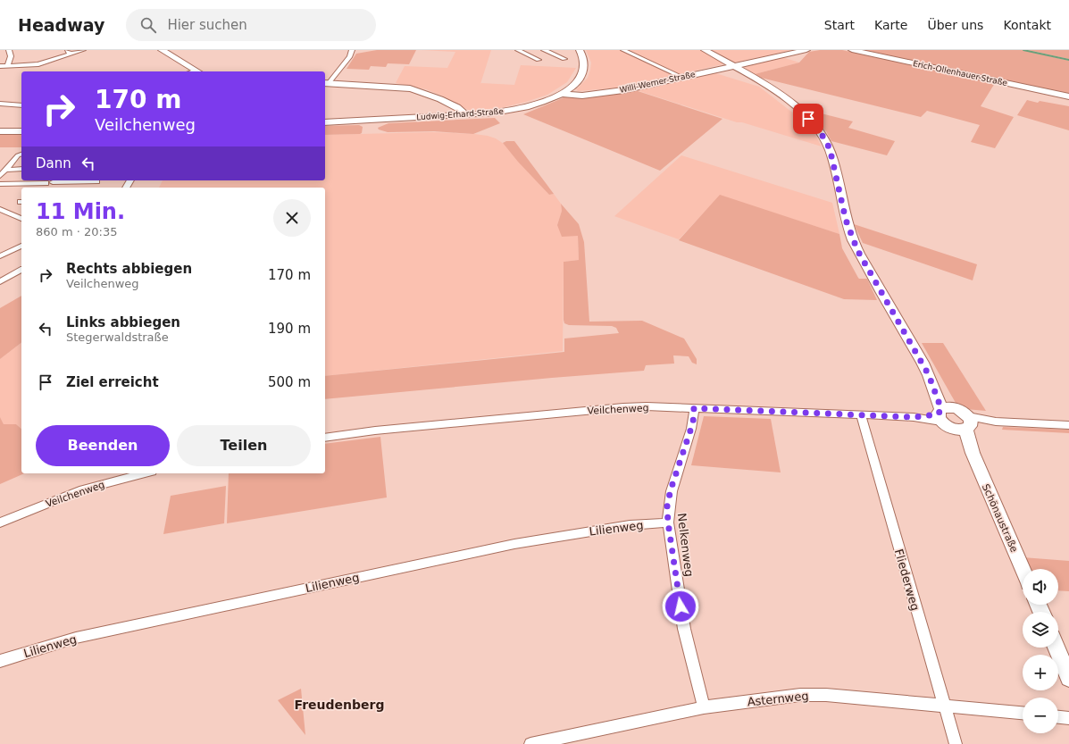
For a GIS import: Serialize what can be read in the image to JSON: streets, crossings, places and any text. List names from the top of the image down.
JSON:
{
  "streets": {
    "street": [
      "Erich-Ollenhauer-Straße",
      "Willi-Werner-Straße",
      "Ludwig-Erhard-Straße",
      "Veilchenweg",
      "Schönaustraße",
      "Lilienweg",
      "Nelkenweg",
      "Fliederweg",
      "Asternweg"
    ]
  },
  "crossings": [
    ["Willi-Werner-Straße", "Ludwig-Erhard-Straße"],
    ["Willi-Werner-Straße", "Schönaustraße"],
    ["Veilchenweg", "Schönaustraße"],
    ["Veilchenweg", "Nelkenweg"],
    ["Veilchenweg", "Fliederweg"],
    ["Lilienweg", "Nelkenweg"],
    ["Nelkenweg", "Asternweg"],
    ["Fliederweg", "Asternweg"]
  ],
  "districts": ["Freudenberg"],
  "page": {
    "header": "Headway",
    "search": "Hier suchen",
    "nav": [
      "Start",
      "Karte",
      "Über uns",
      "Kontakt"
    ],
    "turn": ["170 m", "Veilchenweg"],
    "then": "Dann",
    "heading": ["11 Min.", "860 m · 20:35"],
    "list": [
      {
        "name": "Rechts abbiegen",
        "note": "Veilchenweg",
        "value": "170 m"
      },
      {
        "name": "Links abbiegen",
        "note": "Stegerwaldstraße",
        "value": "190 m"
      },
      {
        "name": "Ziel erreicht",
        "value": "500 m"
      }
    ],
    "buttons": ["Beenden", "Teilen"],
    "map_buttons": ["+", "−"]
  }
}
